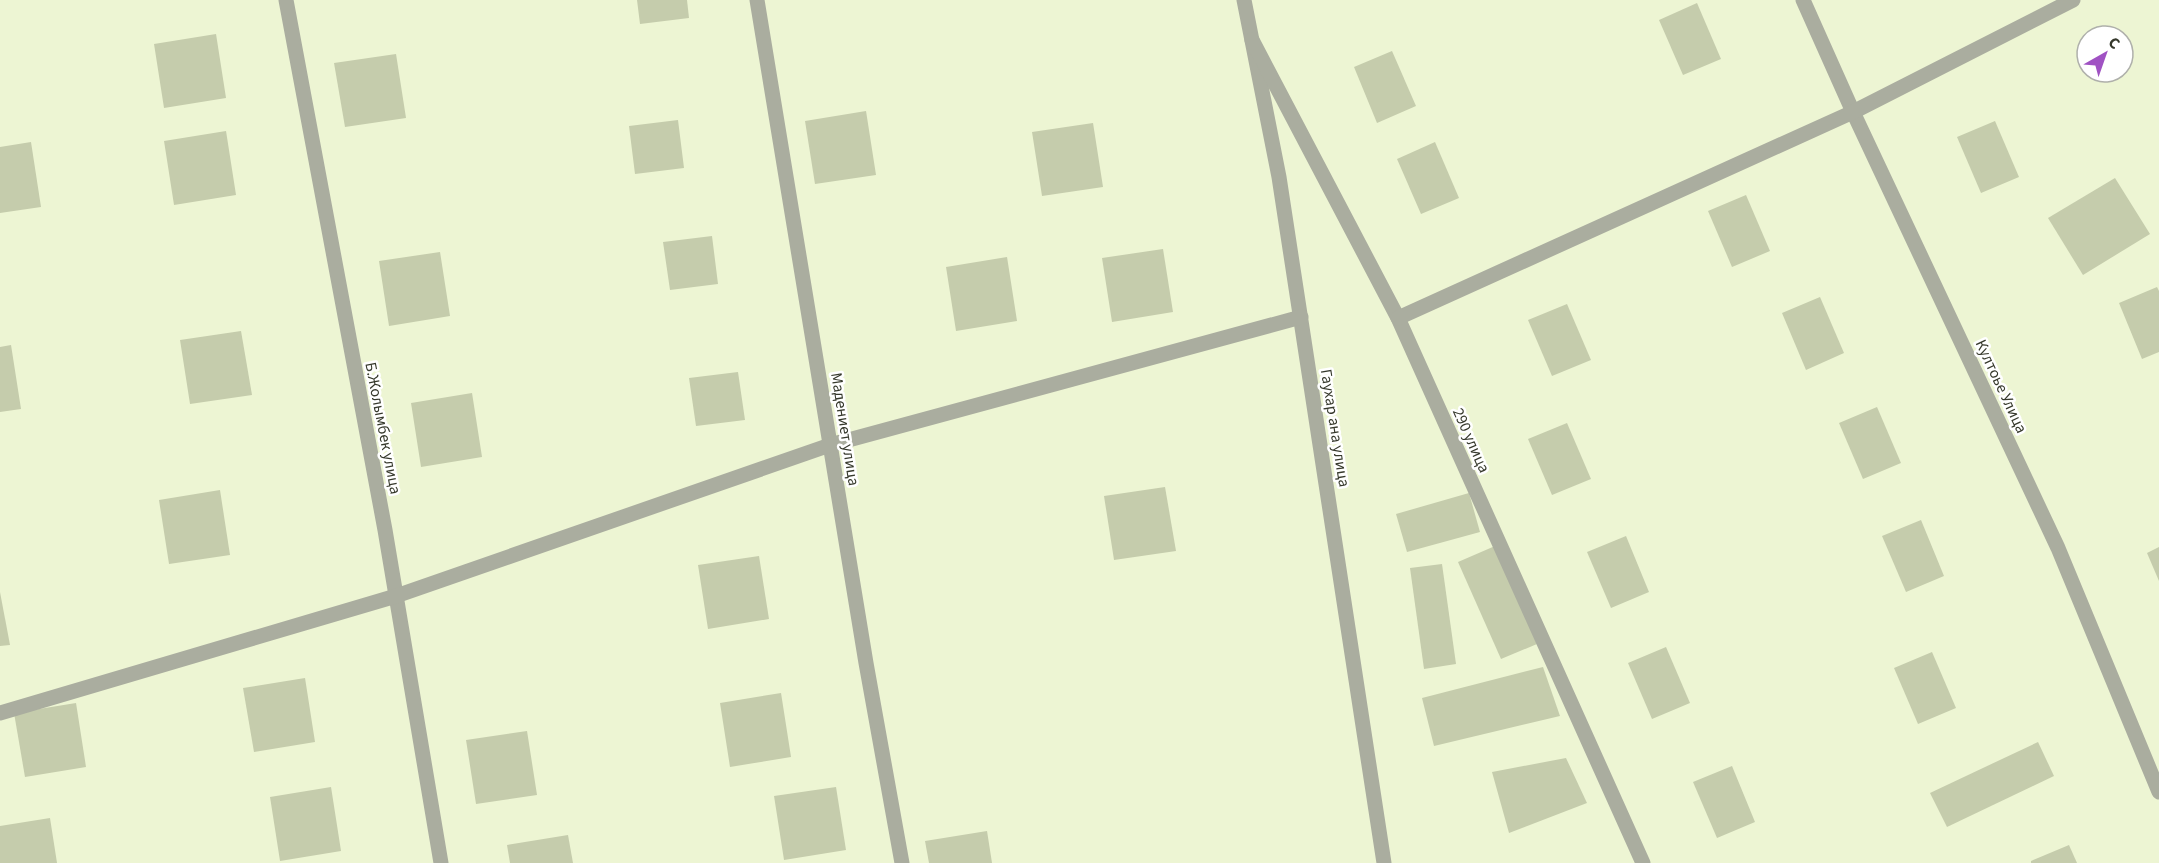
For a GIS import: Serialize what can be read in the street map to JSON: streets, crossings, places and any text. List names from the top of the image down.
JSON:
{
  "streets": {
    "street": [
      "Култоье Улица",
      "Б.Жолымбек улица",
      "Гаухар ана улица",
      "Мадениет улица",
      "290 улица"
    ]
  },
  "crossings": [
    ["Гаухар ана улица", "290 улица"]
  ],
  "north": "top right"
}
